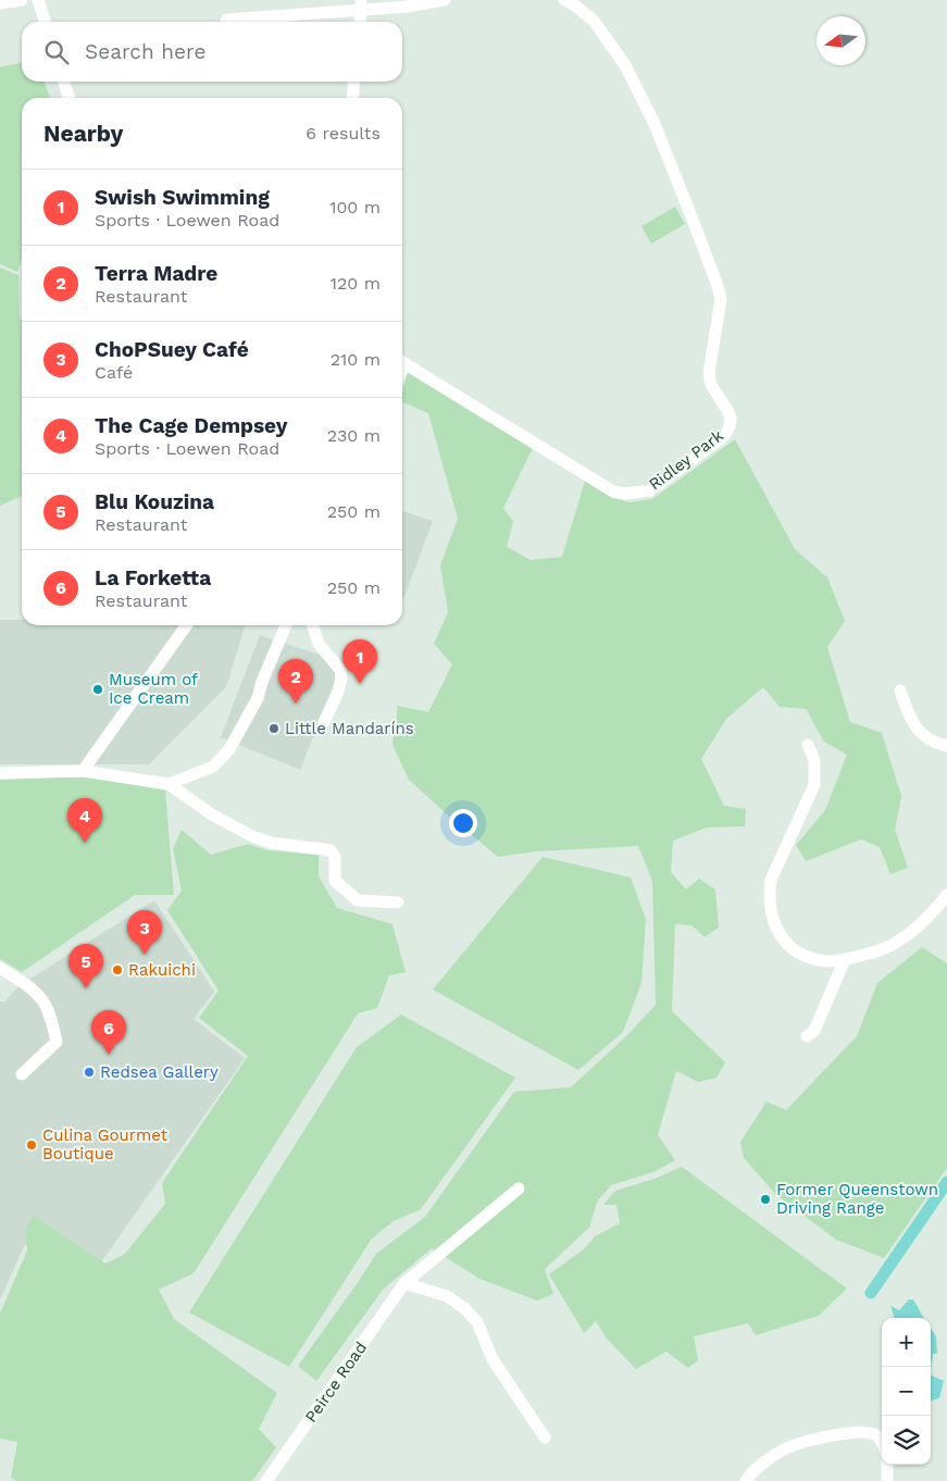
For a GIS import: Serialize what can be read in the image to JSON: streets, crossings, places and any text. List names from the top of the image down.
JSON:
{
  "streets": {
    "street": ["Ridley Park", "Peirce Road"]
  },
  "places": [
    "Museum of Ice Cream",
    "Little Mandaríns",
    "Rakuichi",
    "Redsea Gallery",
    "Culina Gourmet Boutique",
    "Former Queenstown Driving Range"
  ],
  "north": "left",
  "page": {
    "search": "Search here",
    "heading": ["Nearby", "6 results"],
    "list": [
      {
        "mark": "1",
        "name": "Swish Swimming",
        "note": "Sports · Loewen Road",
        "value": "100 m"
      },
      {
        "mark": "2",
        "name": "Terra Madre",
        "note": "Restaurant",
        "value": "120 m"
      },
      {
        "mark": "3",
        "name": "ChoPSuey Café",
        "note": "Café",
        "value": "210 m"
      },
      {
        "mark": "4",
        "name": "The Cage Dempsey",
        "note": "Sports · Loewen Road",
        "value": "230 m"
      },
      {
        "mark": "5",
        "name": "Blu Kouzina",
        "note": "Restaurant",
        "value": "250 m"
      },
      {
        "mark": "6",
        "name": "La Forketta",
        "note": "Restaurant",
        "value": "250 m"
      }
    ],
    "pins": [
      "1",
      "2",
      "4",
      "3",
      "5",
      "6"
    ],
    "map_buttons": ["+", "−"]
  }
}
